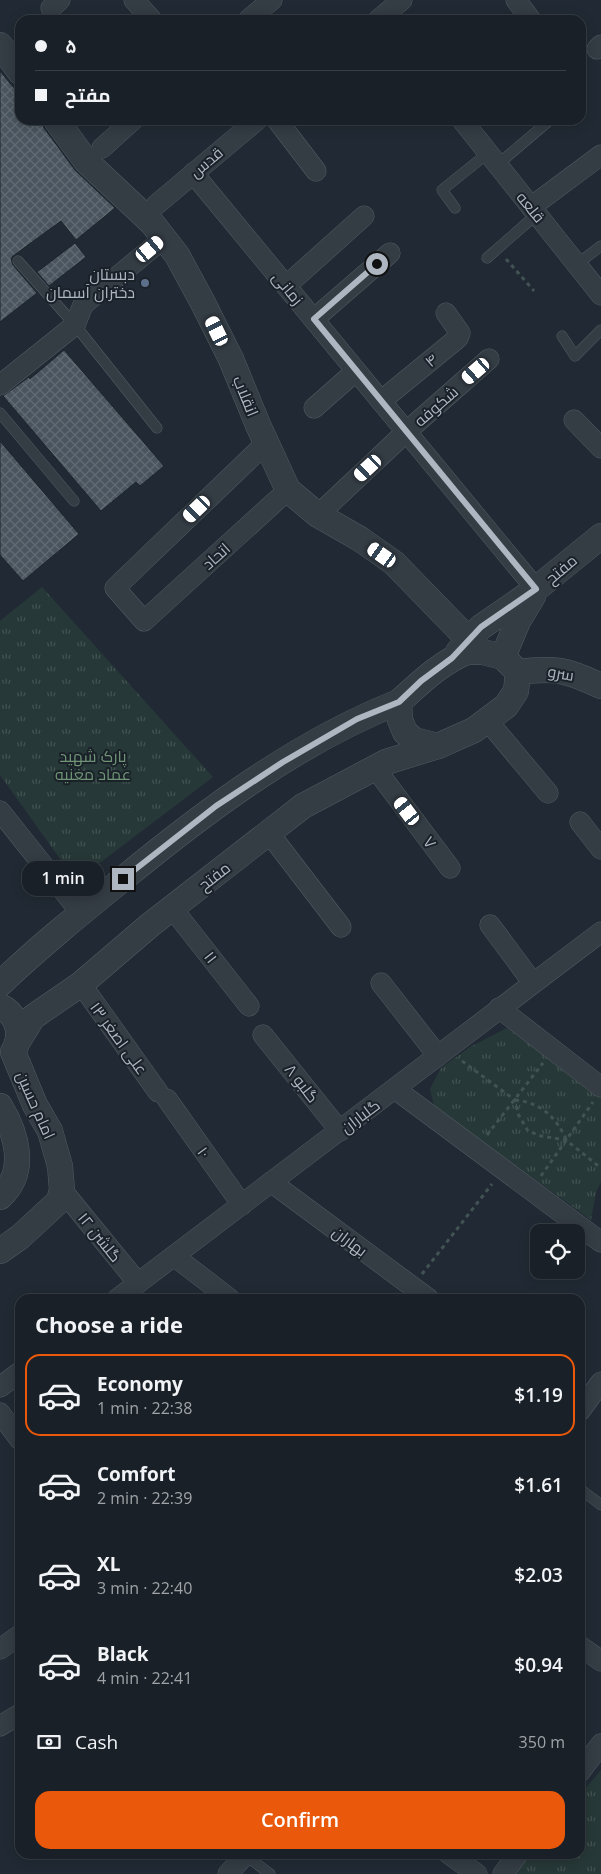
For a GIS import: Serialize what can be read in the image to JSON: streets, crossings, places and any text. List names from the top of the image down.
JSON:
{
  "streets": {
    "street": [
      "قدس",
      "قلعه",
      "زمانی",
      "۴",
      "انقلاب",
      "شکوفه",
      "اتحاد",
      "مفتح",
      "سرو",
      "۷",
      "۱۱",
      "علی اصغر ۱۳",
      "گلبو ۸",
      "امام حسین",
      "گلباران",
      "۱۰",
      "گلشن ۱۲",
      "بهاران"
    ]
  },
  "crossings": [
    ["قدس", "زمانی"],
    ["زمانی", "۴"],
    ["زمانی", "شکوفه"],
    ["زمانی", "مفتح"],
    ["انقلاب", "شکوفه"],
    ["انقلاب", "اتحاد"],
    ["انقلاب", "مفتح"],
    ["مفتح", "سرو"],
    ["مفتح", "۷"],
    ["مفتح", "۱۱"],
    ["مفتح", "علی اصغر ۱۳"],
    ["مفتح", "امام حسین"],
    ["علی اصغر ۱۳", "۱۰"],
    ["گلبو ۸", "گلباران"],
    ["امام حسین", "گلشن ۱۲"],
    ["گلباران", "۱۰"],
    ["گلباران", "گلشن ۱۲"],
    ["گلباران", "بهاران"]
  ],
  "parks": ["پارک شهید عماد مغنیه"],
  "places": ["دبستان دختران آسمان"],
  "page": {
    "banner": ["۵", "مفتح"],
    "bubble": "1 min",
    "heading": "Choose a ride",
    "list": [
      {
        "name": "Economy",
        "note": "1 min · 22:38",
        "value": "$1.19"
      },
      {
        "name": "Comfort",
        "note": "2 min · 22:39",
        "value": "$1.61"
      },
      {
        "name": "XL",
        "note": "3 min · 22:40",
        "value": "$2.03"
      },
      {
        "name": "Black",
        "note": "4 min · 22:41",
        "value": "$0.94"
      }
    ],
    "pay": ["Cash", "350 m"],
    "buttons": "Confirm"
  }
}
